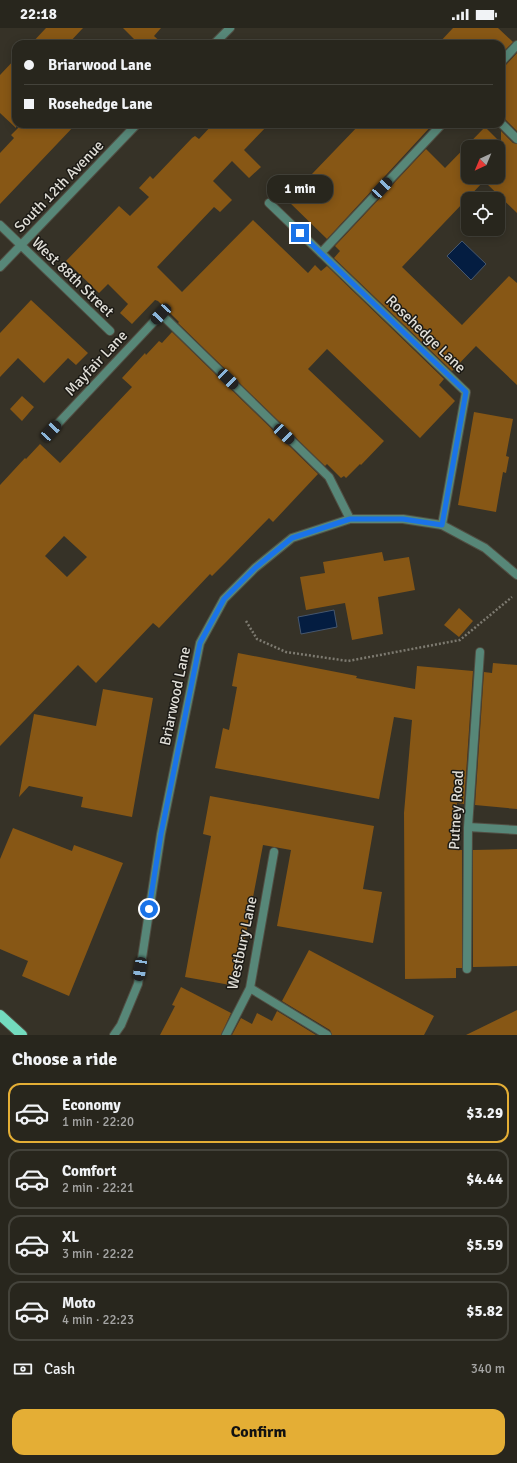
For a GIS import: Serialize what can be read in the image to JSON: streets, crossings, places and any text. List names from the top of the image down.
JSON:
{
  "streets": {
    "street": [
      "South 12th Avenue",
      "West 88th Street",
      "Rosehedge Lane",
      "Mayfair Lane",
      "Briarwood Lane",
      "Putney Road",
      "Westbury Lane"
    ]
  },
  "crossings": [
    ["South 12th Avenue", "West 88th Street"],
    ["Rosehedge Lane", "Briarwood Lane"],
    ["Mayfair Lane", "Briarwood Lane"]
  ],
  "north": "bottom left",
  "page": {
    "status": "22:18",
    "banner": ["Briarwood Lane", "Rosehedge Lane"],
    "bubble": "1 min",
    "heading": "Choose a ride",
    "list": [
      {
        "name": "Economy",
        "note": "1 min · 22:20",
        "value": "$3.29"
      },
      {
        "name": "Comfort",
        "note": "2 min · 22:21",
        "value": "$4.44"
      },
      {
        "name": "XL",
        "note": "3 min · 22:22",
        "value": "$5.59"
      },
      {
        "name": "Moto",
        "note": "4 min · 22:23",
        "value": "$5.82"
      }
    ],
    "pay": ["Cash", "340 m"],
    "buttons": "Confirm"
  }
}
